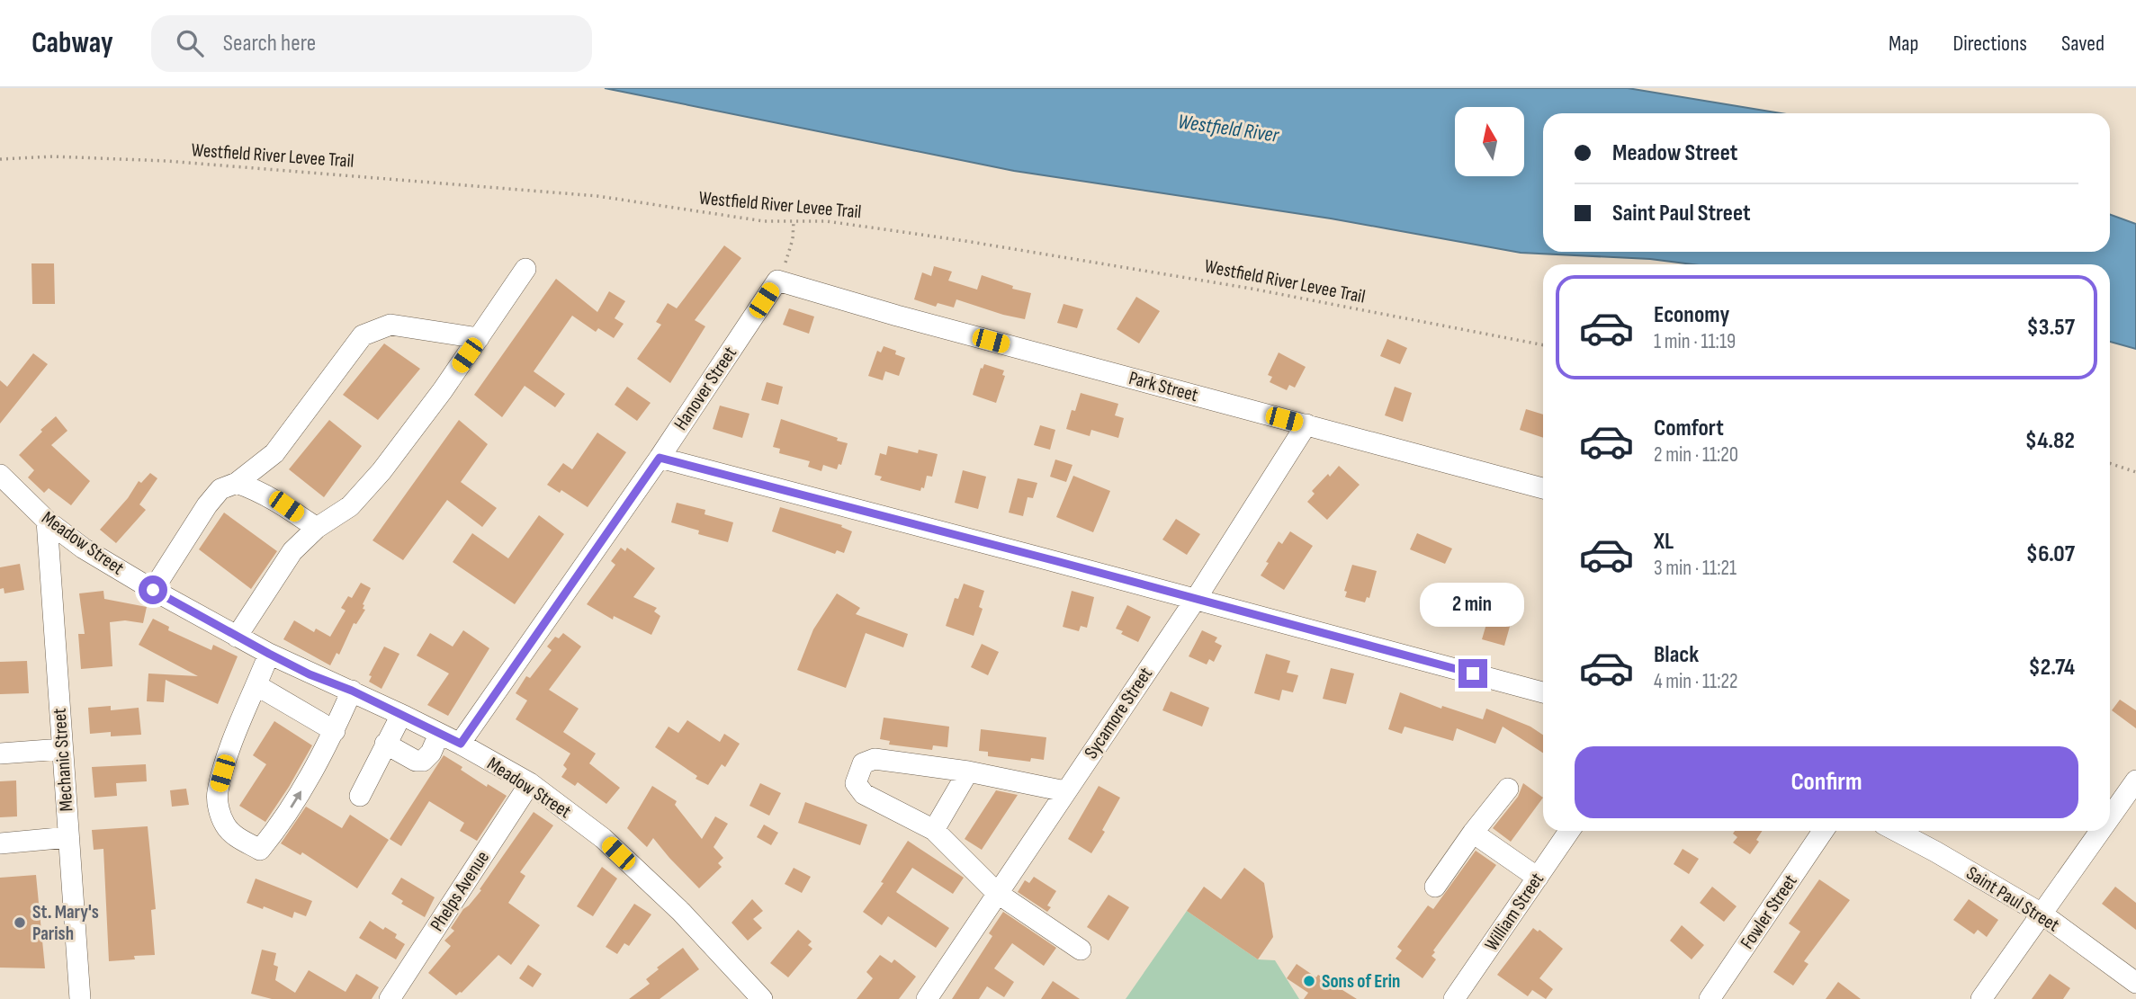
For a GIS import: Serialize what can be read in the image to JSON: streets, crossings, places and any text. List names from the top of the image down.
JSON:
{
  "streets": {
    "street": [
      "Park Street",
      "Hanover Street",
      "Meadow Street",
      "Sycamore Street",
      "Mechanic Street",
      "Phelps Avenue",
      "Saint Paul Street",
      "William Street",
      "Fowler Street"
    ],
    "path": ["Westfield River Levee Trail"]
  },
  "crossings": [
    ["Park Street", "Hanover Street"],
    ["Park Street", "Sycamore Street"],
    ["Hanover Street", "Meadow Street"],
    ["Meadow Street", "Mechanic Street"],
    ["Meadow Street", "Phelps Avenue"]
  ],
  "water": ["Westfield River"],
  "places": ["St. Mary's Parish", "Sons of Erin"],
  "north": "top",
  "page": {
    "header": "Cabway",
    "search": "Search here",
    "nav": ["Map", "Directions", "Saved"],
    "banner": ["Meadow Street", "Saint Paul Street"],
    "list": [
      {
        "name": "Economy",
        "note": "1 min · 11:19",
        "value": "$3.57"
      },
      {
        "name": "Comfort",
        "note": "2 min · 11:20",
        "value": "$4.82"
      },
      {
        "name": "XL",
        "note": "3 min · 11:21",
        "value": "$6.07"
      },
      {
        "name": "Black",
        "note": "4 min · 11:22",
        "value": "$2.74"
      }
    ],
    "bubble": "2 min",
    "buttons": "Confirm"
  }
}
